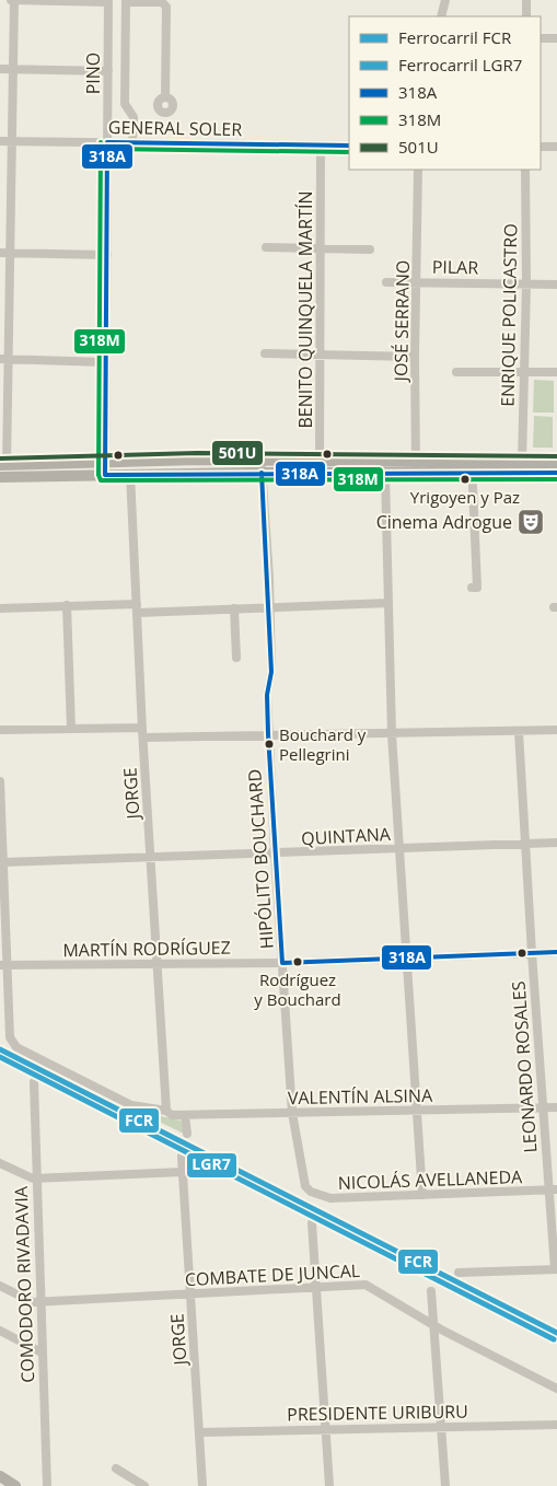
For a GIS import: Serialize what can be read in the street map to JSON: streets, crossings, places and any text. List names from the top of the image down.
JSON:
{
  "streets": {
    "street": [
      "PINO",
      "GENERAL SOLER",
      "PILAR",
      "BENITO QUINQUELA MARTÍN",
      "ENRIQUE POLICASTRO",
      "JOSÉ SERRANO",
      "JORGE",
      "QUINTANA",
      "HIPÓLITO BOUCHARD",
      "MARTÍN RODRÍGUEZ",
      "LEONARDO ROSALES",
      "VALENTÍN ALSINA",
      "NICOLÁS AVELLANEDA",
      "COMBATE DE JUNCAL",
      "COMODORO RIVADAVIA",
      "PRESIDENTE URIBURU"
    ]
  },
  "crossings": [
    ["PINO", "GENERAL SOLER"],
    ["GENERAL SOLER", "BENITO QUINQUELA MARTÍN"],
    ["PILAR", "ENRIQUE POLICASTRO"],
    ["PILAR", "JOSÉ SERRANO"],
    ["JORGE", "QUINTANA"],
    ["JORGE", "MARTÍN RODRÍGUEZ"],
    ["JORGE", "VALENTÍN ALSINA"],
    ["JORGE", "COMBATE DE JUNCAL"],
    ["JORGE", "PRESIDENTE URIBURU"],
    ["QUINTANA", "HIPÓLITO BOUCHARD"],
    ["QUINTANA", "LEONARDO ROSALES"],
    ["HIPÓLITO BOUCHARD", "MARTÍN RODRÍGUEZ"],
    ["HIPÓLITO BOUCHARD", "VALENTÍN ALSINA"],
    ["HIPÓLITO BOUCHARD", "NICOLÁS AVELLANEDA"],
    ["MARTÍN RODRÍGUEZ", "LEONARDO ROSALES"],
    ["LEONARDO ROSALES", "VALENTÍN ALSINA"],
    ["LEONARDO ROSALES", "NICOLÁS AVELLANEDA"],
    ["COMBATE DE JUNCAL", "COMODORO RIVADAVIA"]
  ],
  "places": {
    "other": ["Yrigoyen y Paz", "Bouchard y Pellegrini", "Rodríguez y Bouchard"],
    "theatre": ["Cinema Adrogue"]
  },
  "lines": [
    "transit line 318A",
    "transit line 318M",
    "transit line 501U",
    "rail line FCR",
    "rail line LGR7"
  ],
  "legend": [
    "Ferrocarril FCR",
    "Ferrocarril LGR7",
    "318A",
    "318M",
    "501U"
  ]
}
